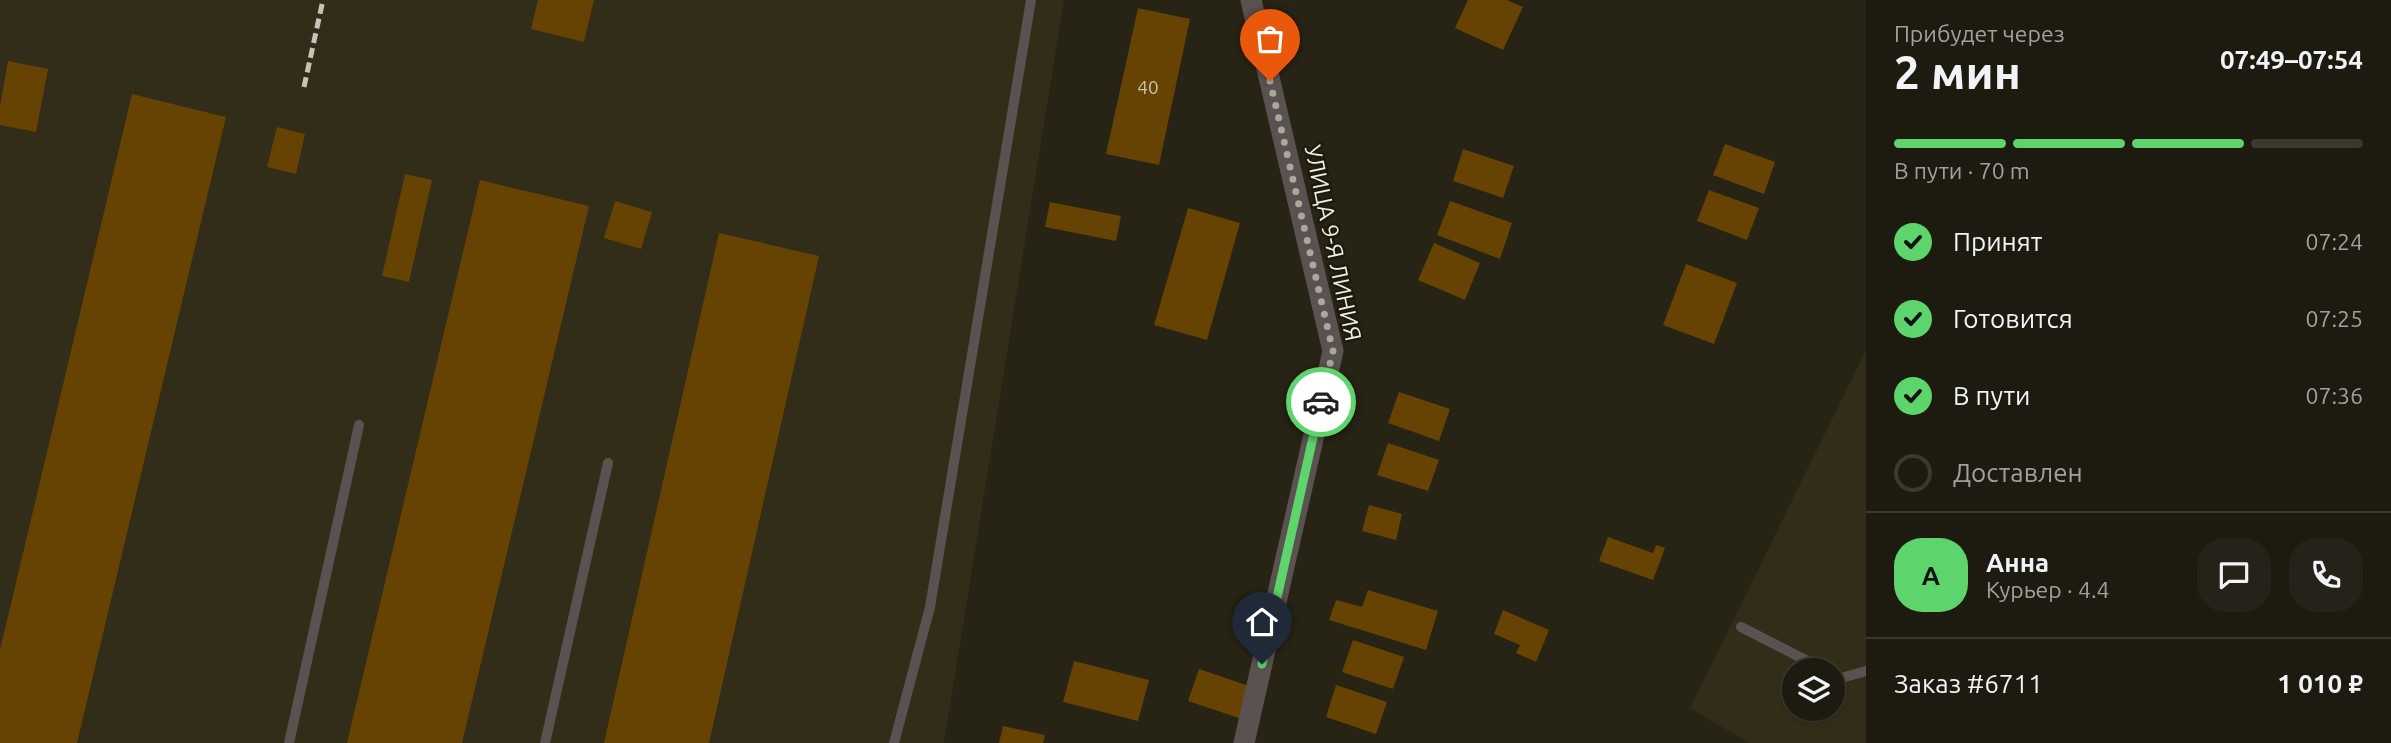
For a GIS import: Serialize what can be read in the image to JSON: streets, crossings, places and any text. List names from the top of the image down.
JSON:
{
  "streets": {
    "street": ["УЛИЦА 9-Я ЛИНИЯ"]
  },
  "house_numbers": ["40"],
  "page": {
    "heading": ["2 мин", "Прибудет через", "07:49–07:54"],
    "panel": [
      "Анна",
      "Курьер · 4.4",
      "Заказ #6711",
      "1 010 ₽"
    ],
    "bar": "В пути · 70 m",
    "list": [
      ["Принят", "07:24"],
      ["Готовится", "07:25"],
      ["В пути", "07:36"],
      "Доставлен"
    ],
    "round": "А"
  }
}
